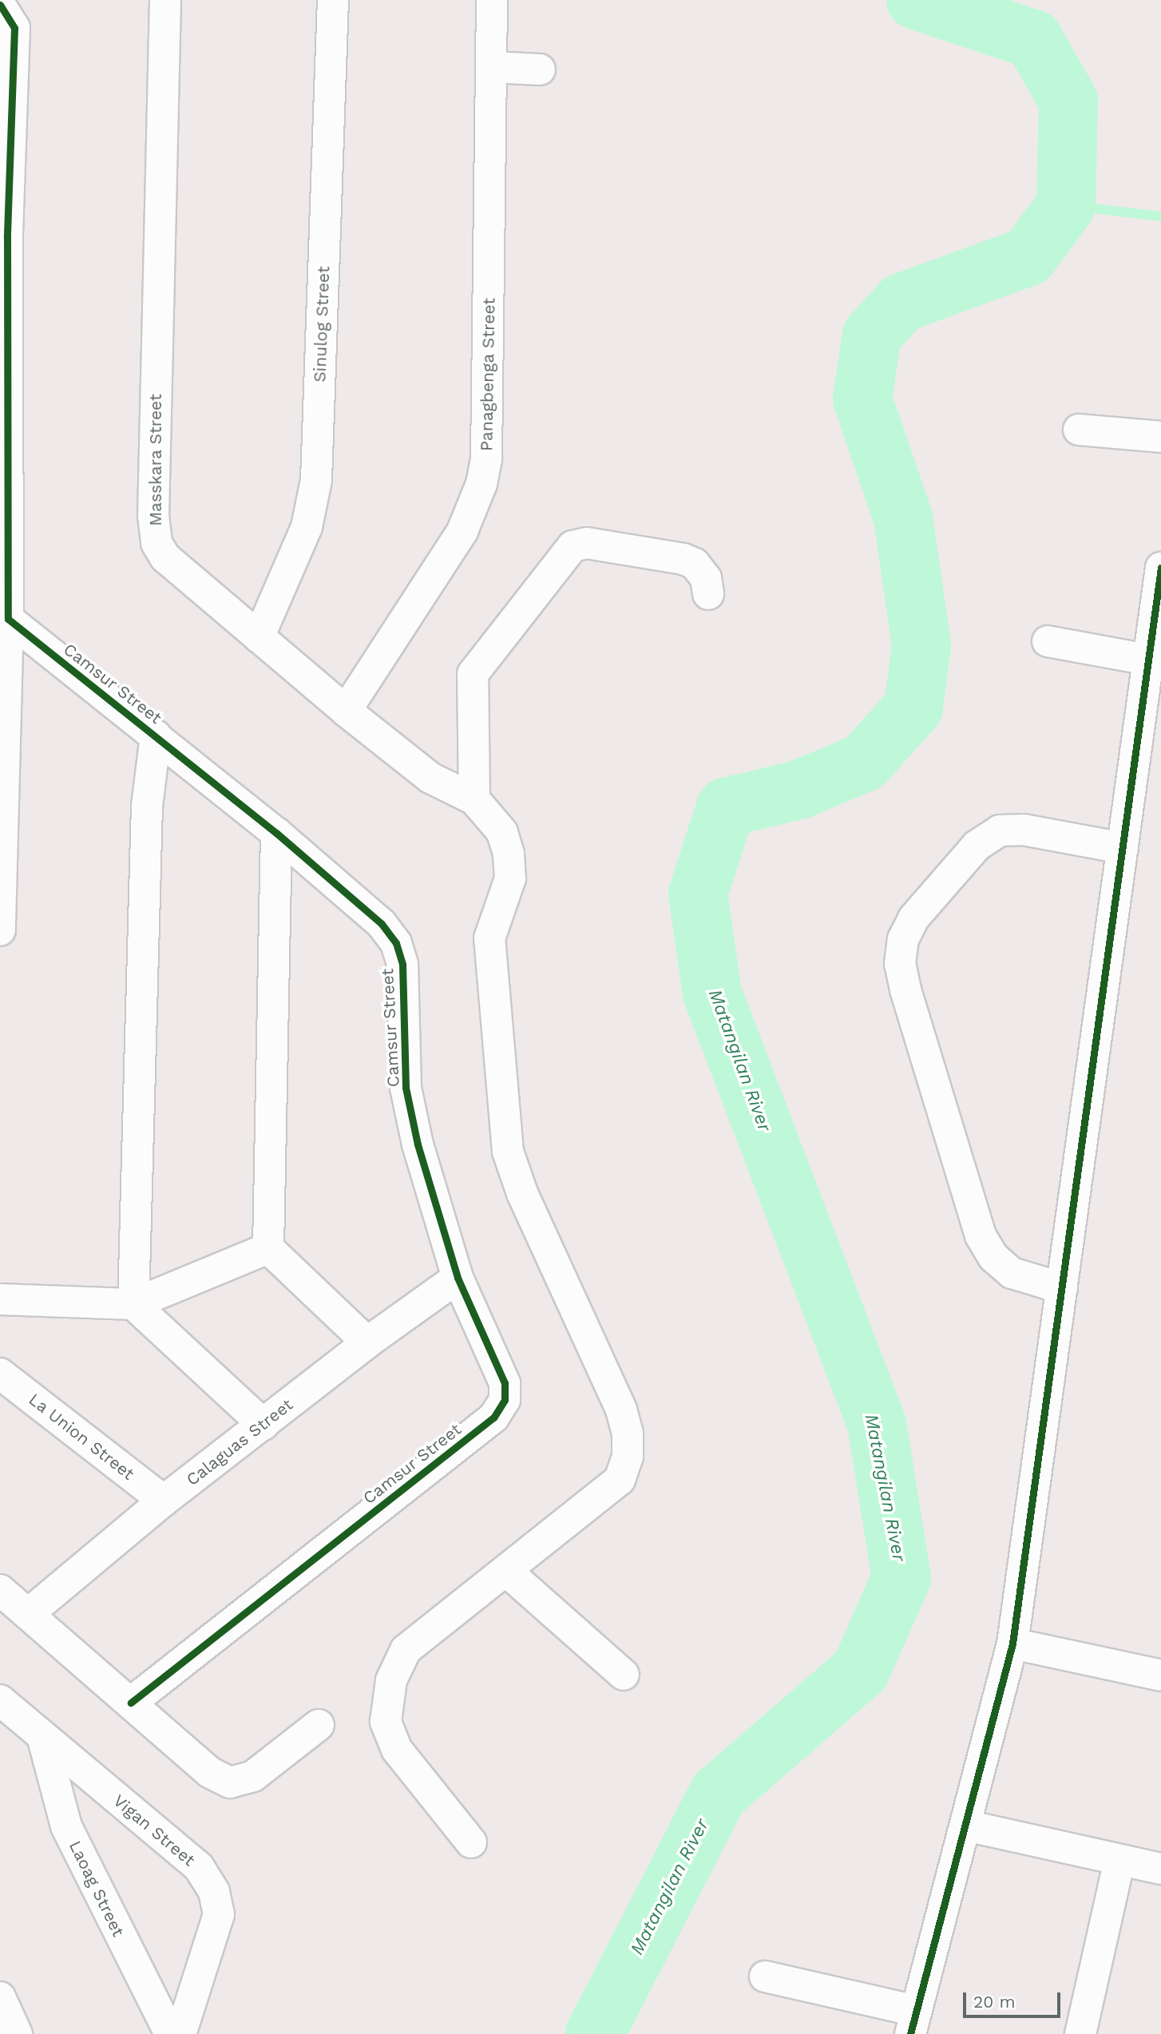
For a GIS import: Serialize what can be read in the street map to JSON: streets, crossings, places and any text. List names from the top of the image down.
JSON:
{
  "streets": {
    "street": [
      "Sinulog Street",
      "Panagbenga Street",
      "Masskara Street",
      "Camsur Street",
      "La Union Street",
      "Calaguas Street",
      "Vigan Street",
      "Laoag Street"
    ]
  },
  "crossings": [
    ["Sinulog Street", "Masskara Street"],
    ["Panagbenga Street", "Masskara Street"],
    ["Camsur Street", "Calaguas Street"],
    ["La Union Street", "Calaguas Street"],
    ["Vigan Street", "Laoag Street"]
  ],
  "water": ["Matangilan River"],
  "scale_bar": "20 m"
}
